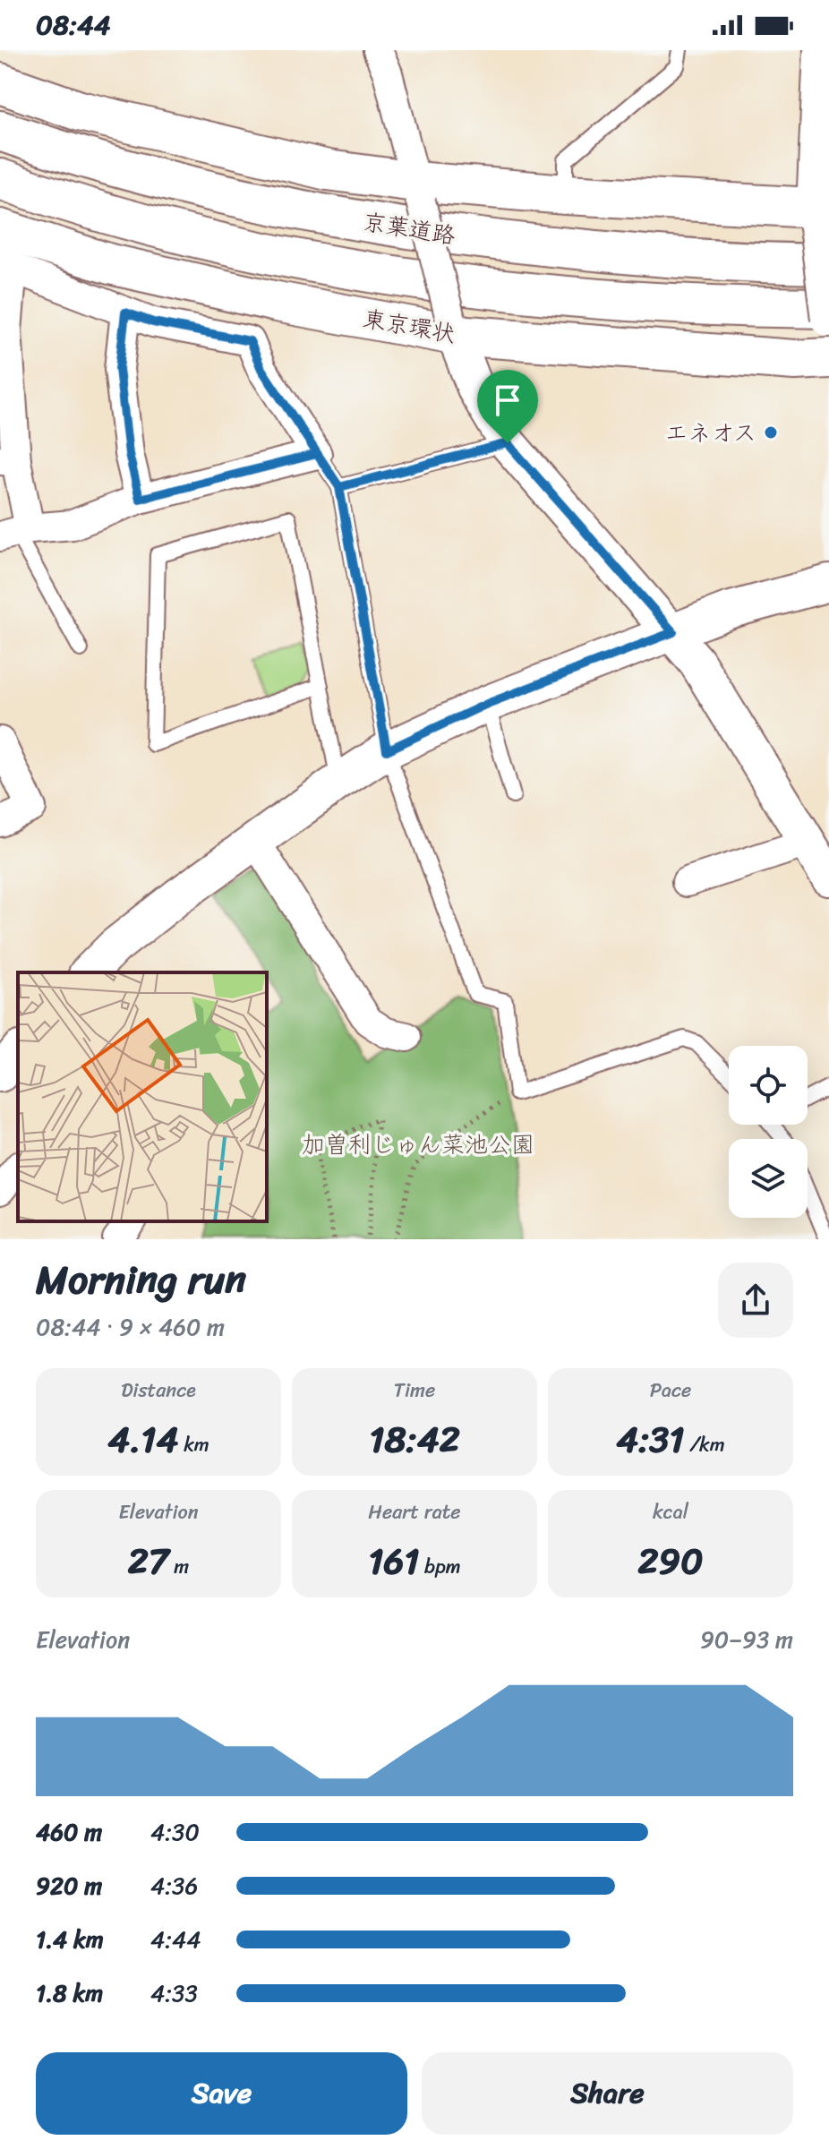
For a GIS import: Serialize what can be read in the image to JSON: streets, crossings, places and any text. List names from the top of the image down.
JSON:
{
  "streets": {
    "highway": ["京葉道路", "東京環状"]
  },
  "parks": ["加曽利じゅん菜池公園"],
  "places": ["エネオス"],
  "page": {
    "status": "08:44",
    "heading": ["Morning run", "08:44 · 9 × 460 m"],
    "stats": [
      ["Distance", "4.14 km"],
      ["Time", "18:42"],
      ["Pace", "4:31 /km"],
      ["Elevation", "27 m"],
      ["Heart rate", "161 bpm"],
      ["kcal", "290"]
    ],
    "chart": ["Elevation", "90–93 m"],
    "list": [
      {
        "name": "460 m",
        "note": "4:30"
      },
      {
        "name": "920 m",
        "note": "4:36"
      },
      {
        "name": "1.4 km",
        "note": "4:44"
      },
      {
        "name": "1.8 km",
        "note": "4:33"
      }
    ],
    "buttons": ["Save", "Share"]
  }
}
